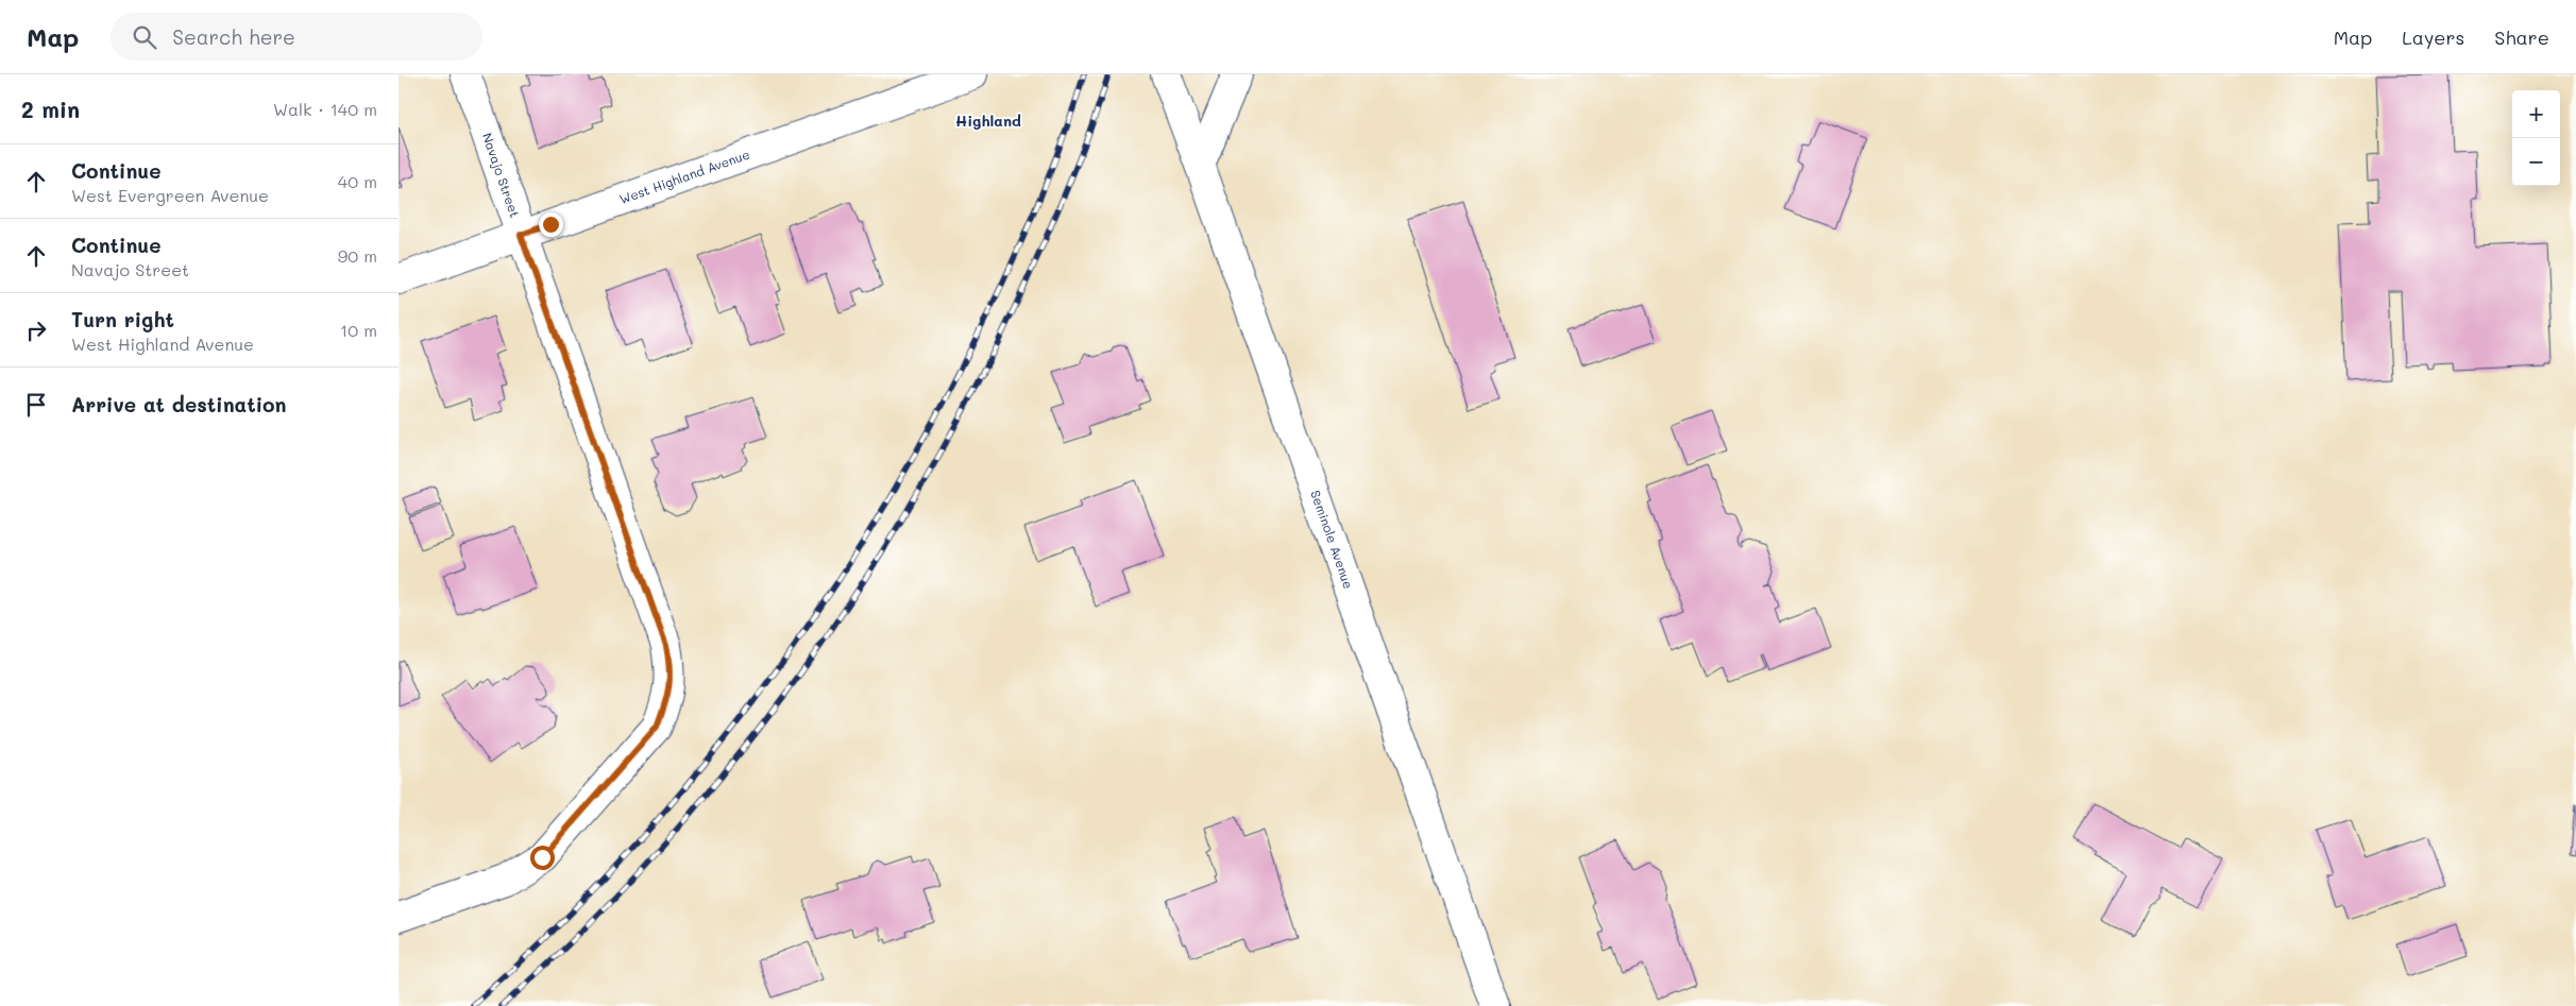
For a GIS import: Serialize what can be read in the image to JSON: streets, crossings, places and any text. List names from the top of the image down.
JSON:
{
  "streets": {
    "street": ["Navajo Street", "West Highland Avenue", "Seminole Avenue"]
  },
  "crossings": [
    ["Navajo Street", "West Highland Avenue"]
  ],
  "districts": ["Highland"],
  "page": {
    "header": "Map",
    "search": "Search here",
    "nav": ["Map", "Layers", "Share"],
    "heading": ["2 min", "Walk · 140 m"],
    "map_buttons": ["+", "−"],
    "list": [
      ["Continue", "West Evergreen Avenue", "40 m"],
      ["Continue", "Navajo Street", "90 m"],
      ["Turn right", "West Highland Avenue", "10 m"],
      "Arrive at destination"
    ]
  }
}
